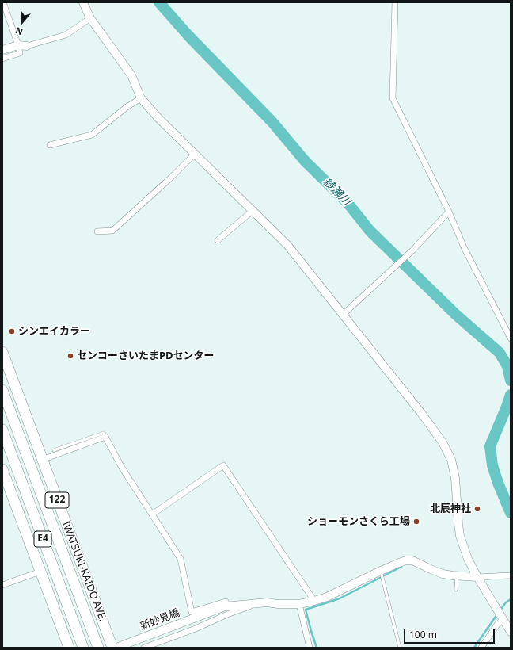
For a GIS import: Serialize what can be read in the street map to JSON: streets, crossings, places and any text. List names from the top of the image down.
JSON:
{
  "streets": {
    "highway": ["122", "E4", "IWATSUKI-KAIDO AVE."],
    "street": ["新妙見橋"]
  },
  "water": ["綾瀬川"],
  "places": [
    "シンエイカラー",
    "センコーさいたまPDセンター",
    "北辰神社",
    "ショーモンさくら工場"
  ],
  "scale_bar": "100 m",
  "north": "bottom"
}
